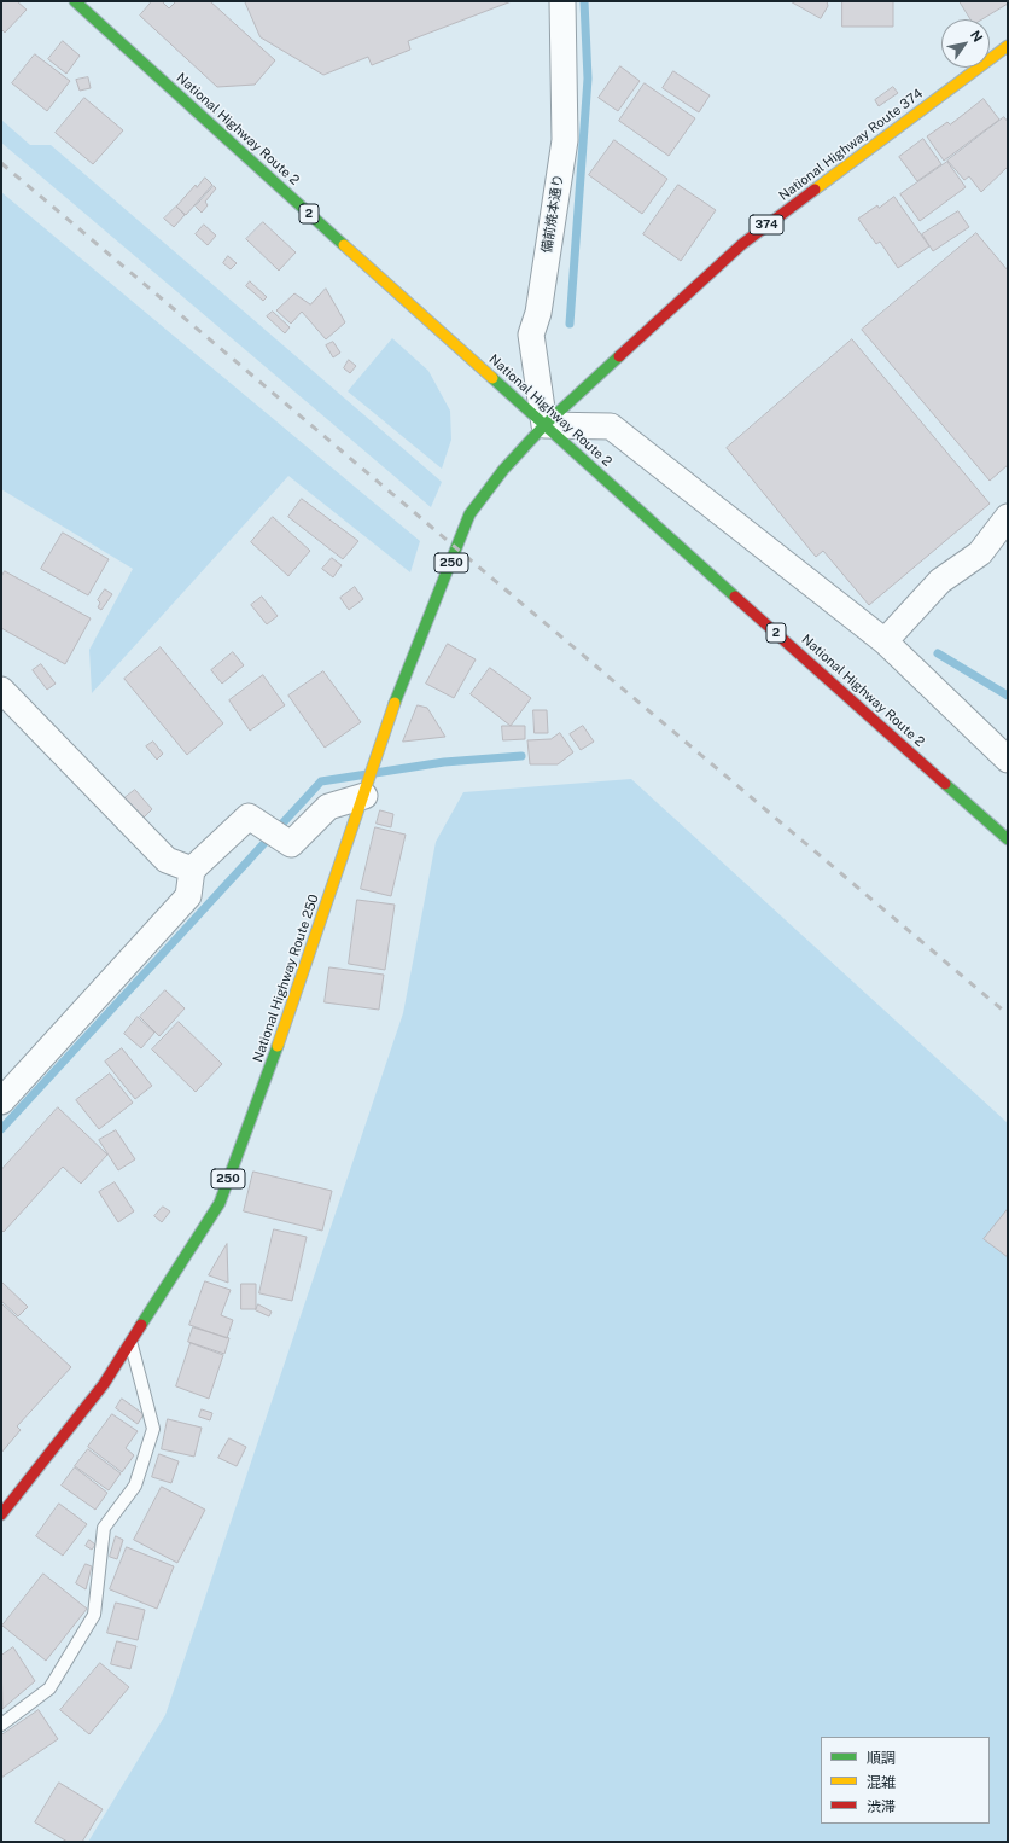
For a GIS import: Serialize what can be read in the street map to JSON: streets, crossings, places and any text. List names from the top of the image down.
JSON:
{
  "streets": {
    "highway": [
      "National Highway Route 2",
      "National Highway Route 374",
      "2",
      "374",
      "250",
      "National Highway Route 250"
    ],
    "street": ["備前焼本通り"]
  },
  "crossings": [
    ["National Highway Route 2", "National Highway Route 374"],
    ["National Highway Route 2", "備前焼本通り"],
    ["National Highway Route 2", "National Highway Route 250"],
    ["National Highway Route 374", "備前焼本通り"],
    ["National Highway Route 374", "National Highway Route 250"],
    ["備前焼本通り", "National Highway Route 250"]
  ],
  "legend": ["順調", "混雑", "渋滞"],
  "north": "top right"
}
